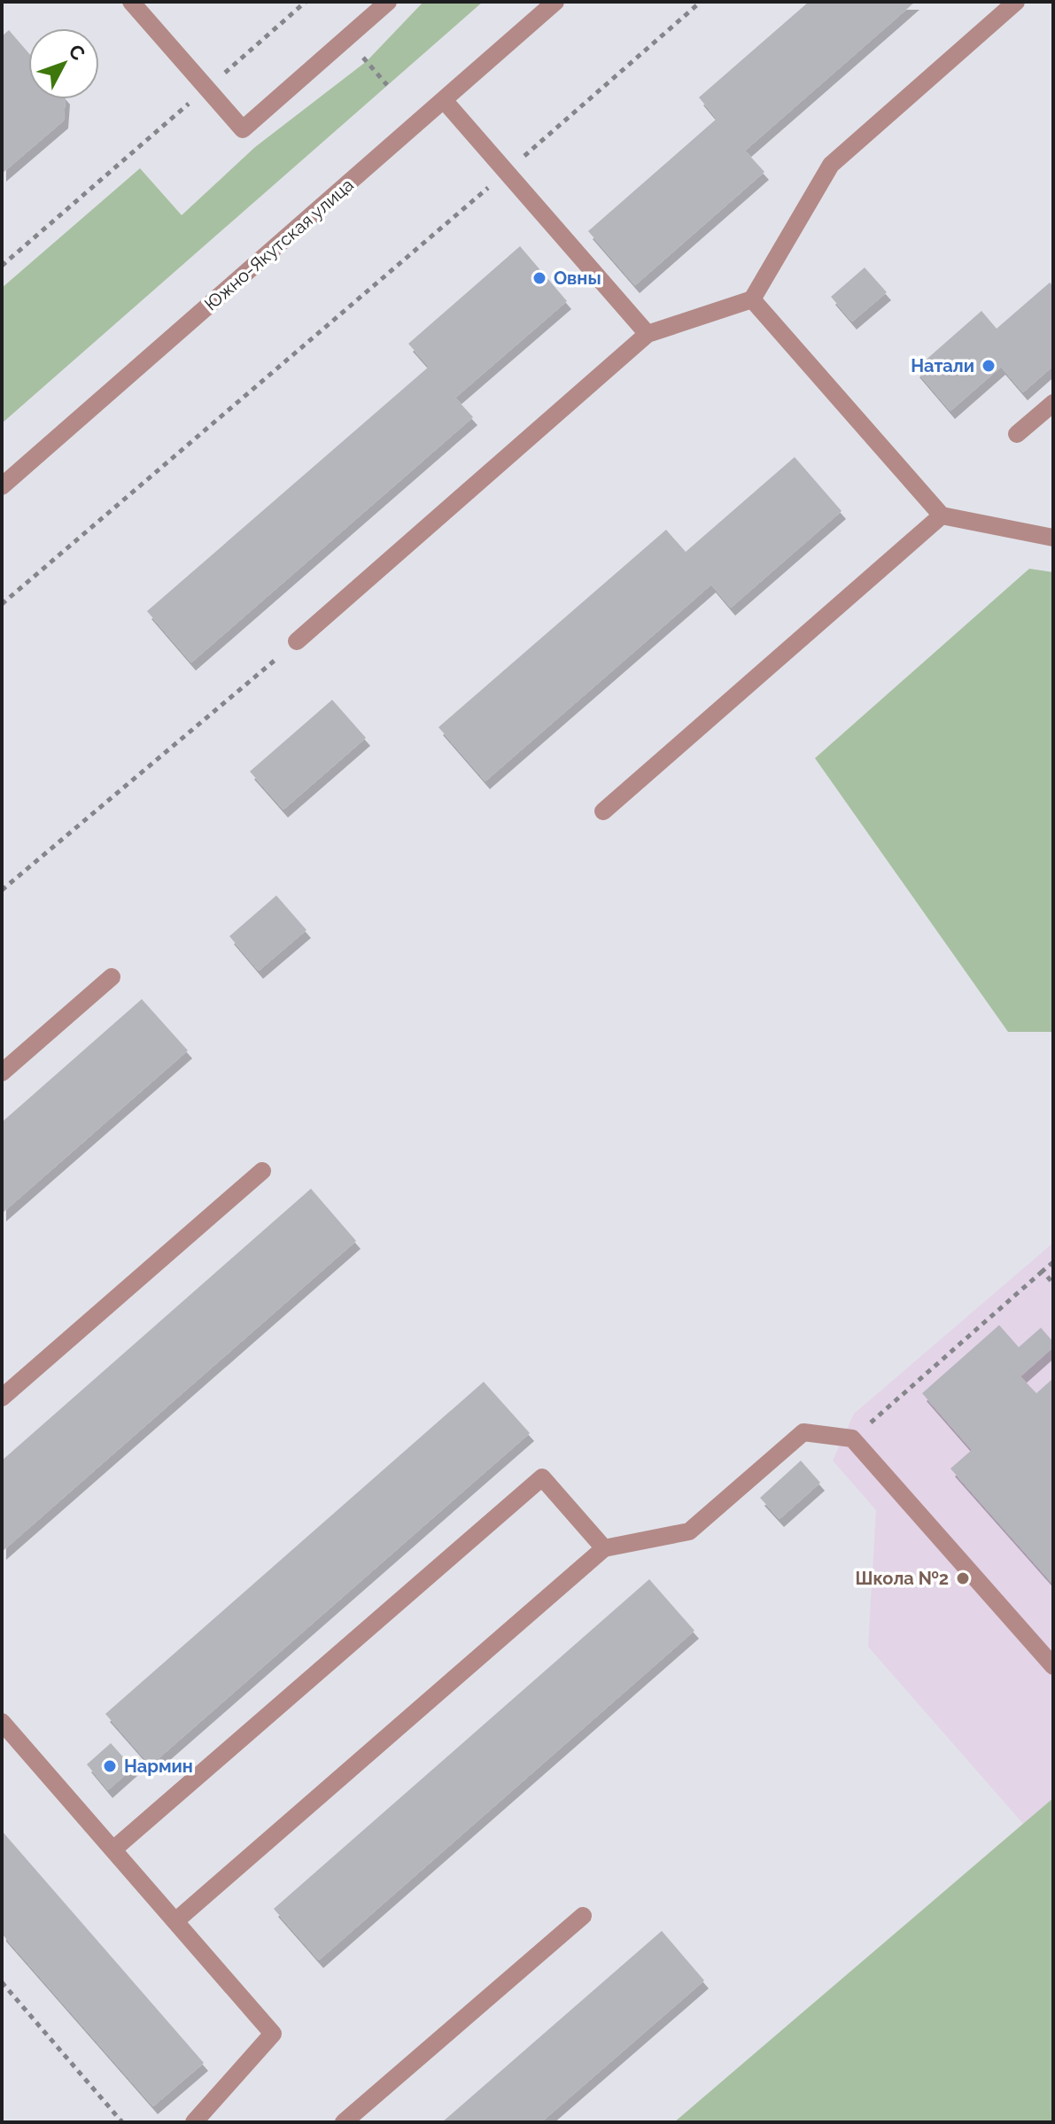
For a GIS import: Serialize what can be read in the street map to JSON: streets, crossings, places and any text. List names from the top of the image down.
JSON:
{
  "streets": {
    "street": ["Южно-Якутская улица"]
  },
  "places": [
    "Овны",
    "Натали",
    "Школа №2",
    "Нармин"
  ],
  "north": "top right"
}
